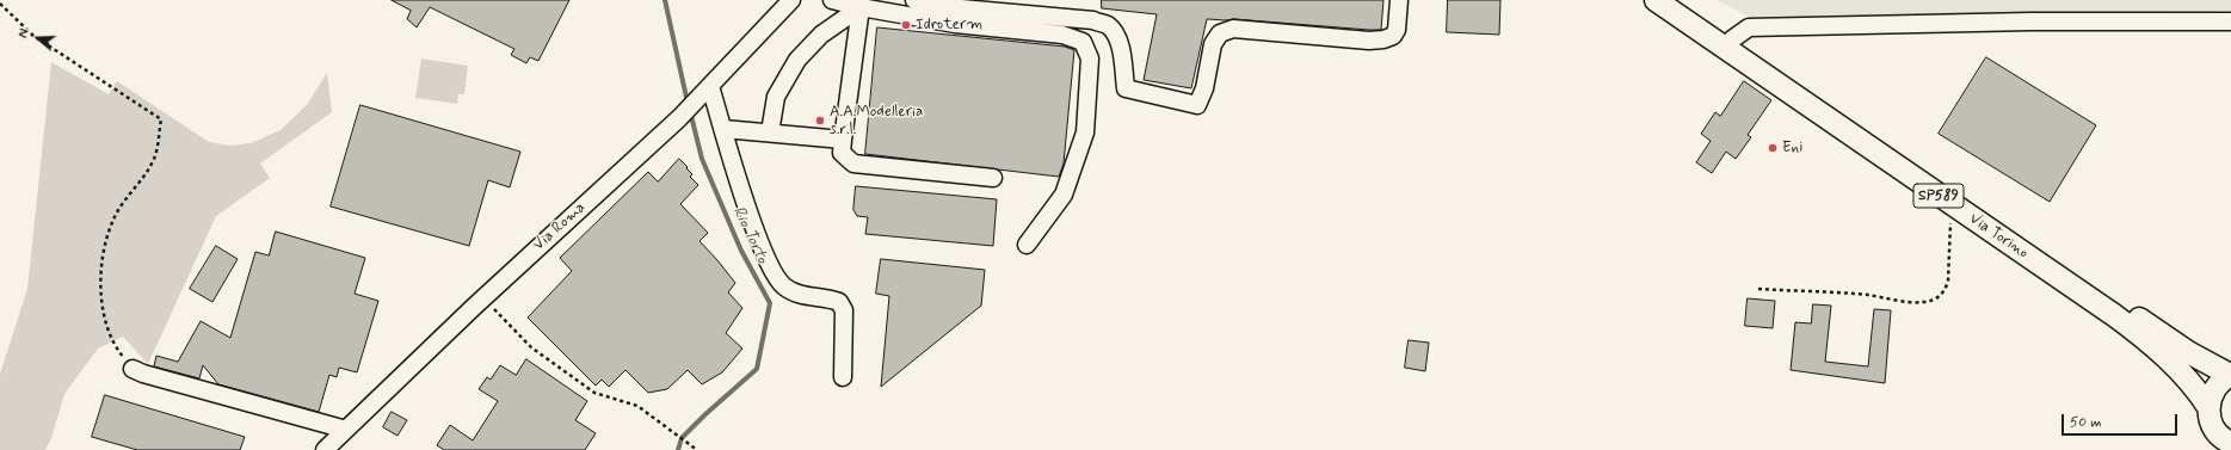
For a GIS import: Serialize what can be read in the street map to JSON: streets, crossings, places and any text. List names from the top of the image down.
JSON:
{
  "streets": {
    "main road": ["SP589", "Via Torino"],
    "street": ["Via Roma"]
  },
  "crossings": [
    ["SP589", "Via Torino"]
  ],
  "water": ["Rio Torto"],
  "places": ["Idroterm", "A.A.Modelleria s.r.l.", "Eni"],
  "scale_bar": "50 m",
  "north": "left"
}
